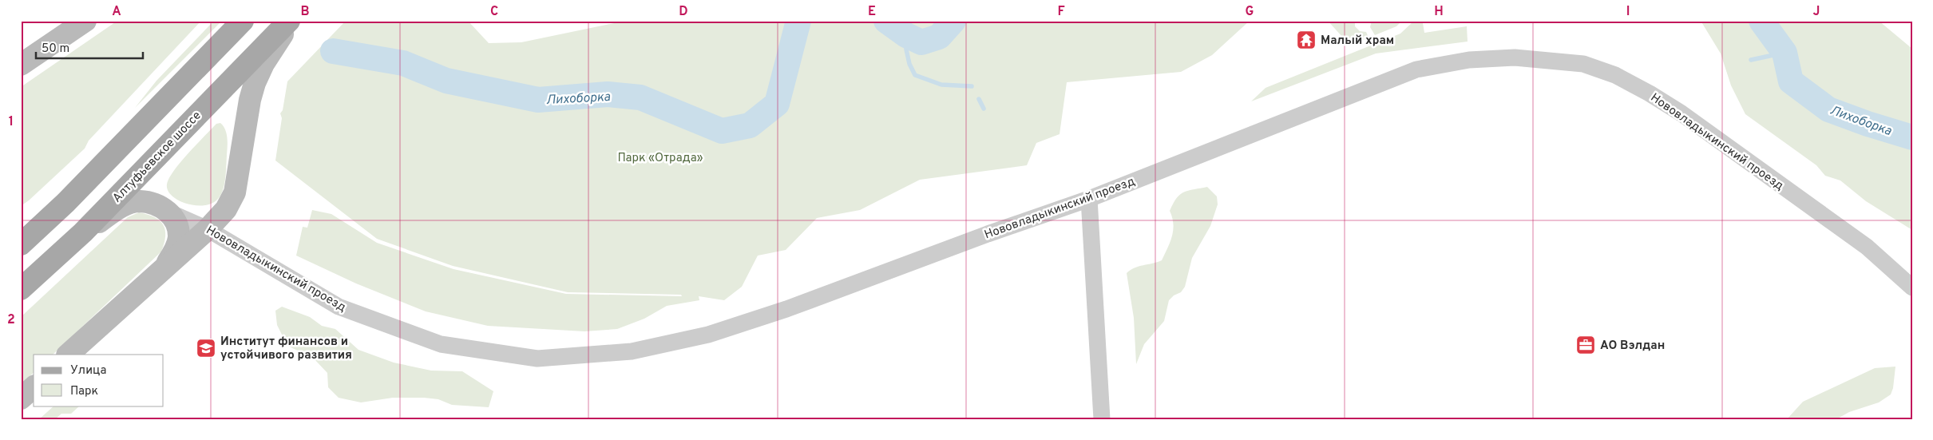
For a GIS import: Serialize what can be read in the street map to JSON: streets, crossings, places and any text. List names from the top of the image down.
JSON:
{
  "streets": {
    "main road": ["Алтуфьевское шоссе"],
    "street": ["Нововладыкинский проезд"]
  },
  "water": ["Лихоборка"],
  "parks": ["Парк «Отрада»"],
  "places": {
    "temple": ["Малый храм"],
    "office": ["АО Вэлдан"],
    "school or university": ["Институт финансов и устойчивого развития"]
  },
  "legend": ["Улица", "Парк"],
  "scale_bar": "50 m",
  "grid": {
    "columns": [
      "A",
      "B",
      "C",
      "D",
      "E",
      "F",
      "G",
      "H",
      "I",
      "J"
    ],
    "rows": ["1", "2"]
  }
}
